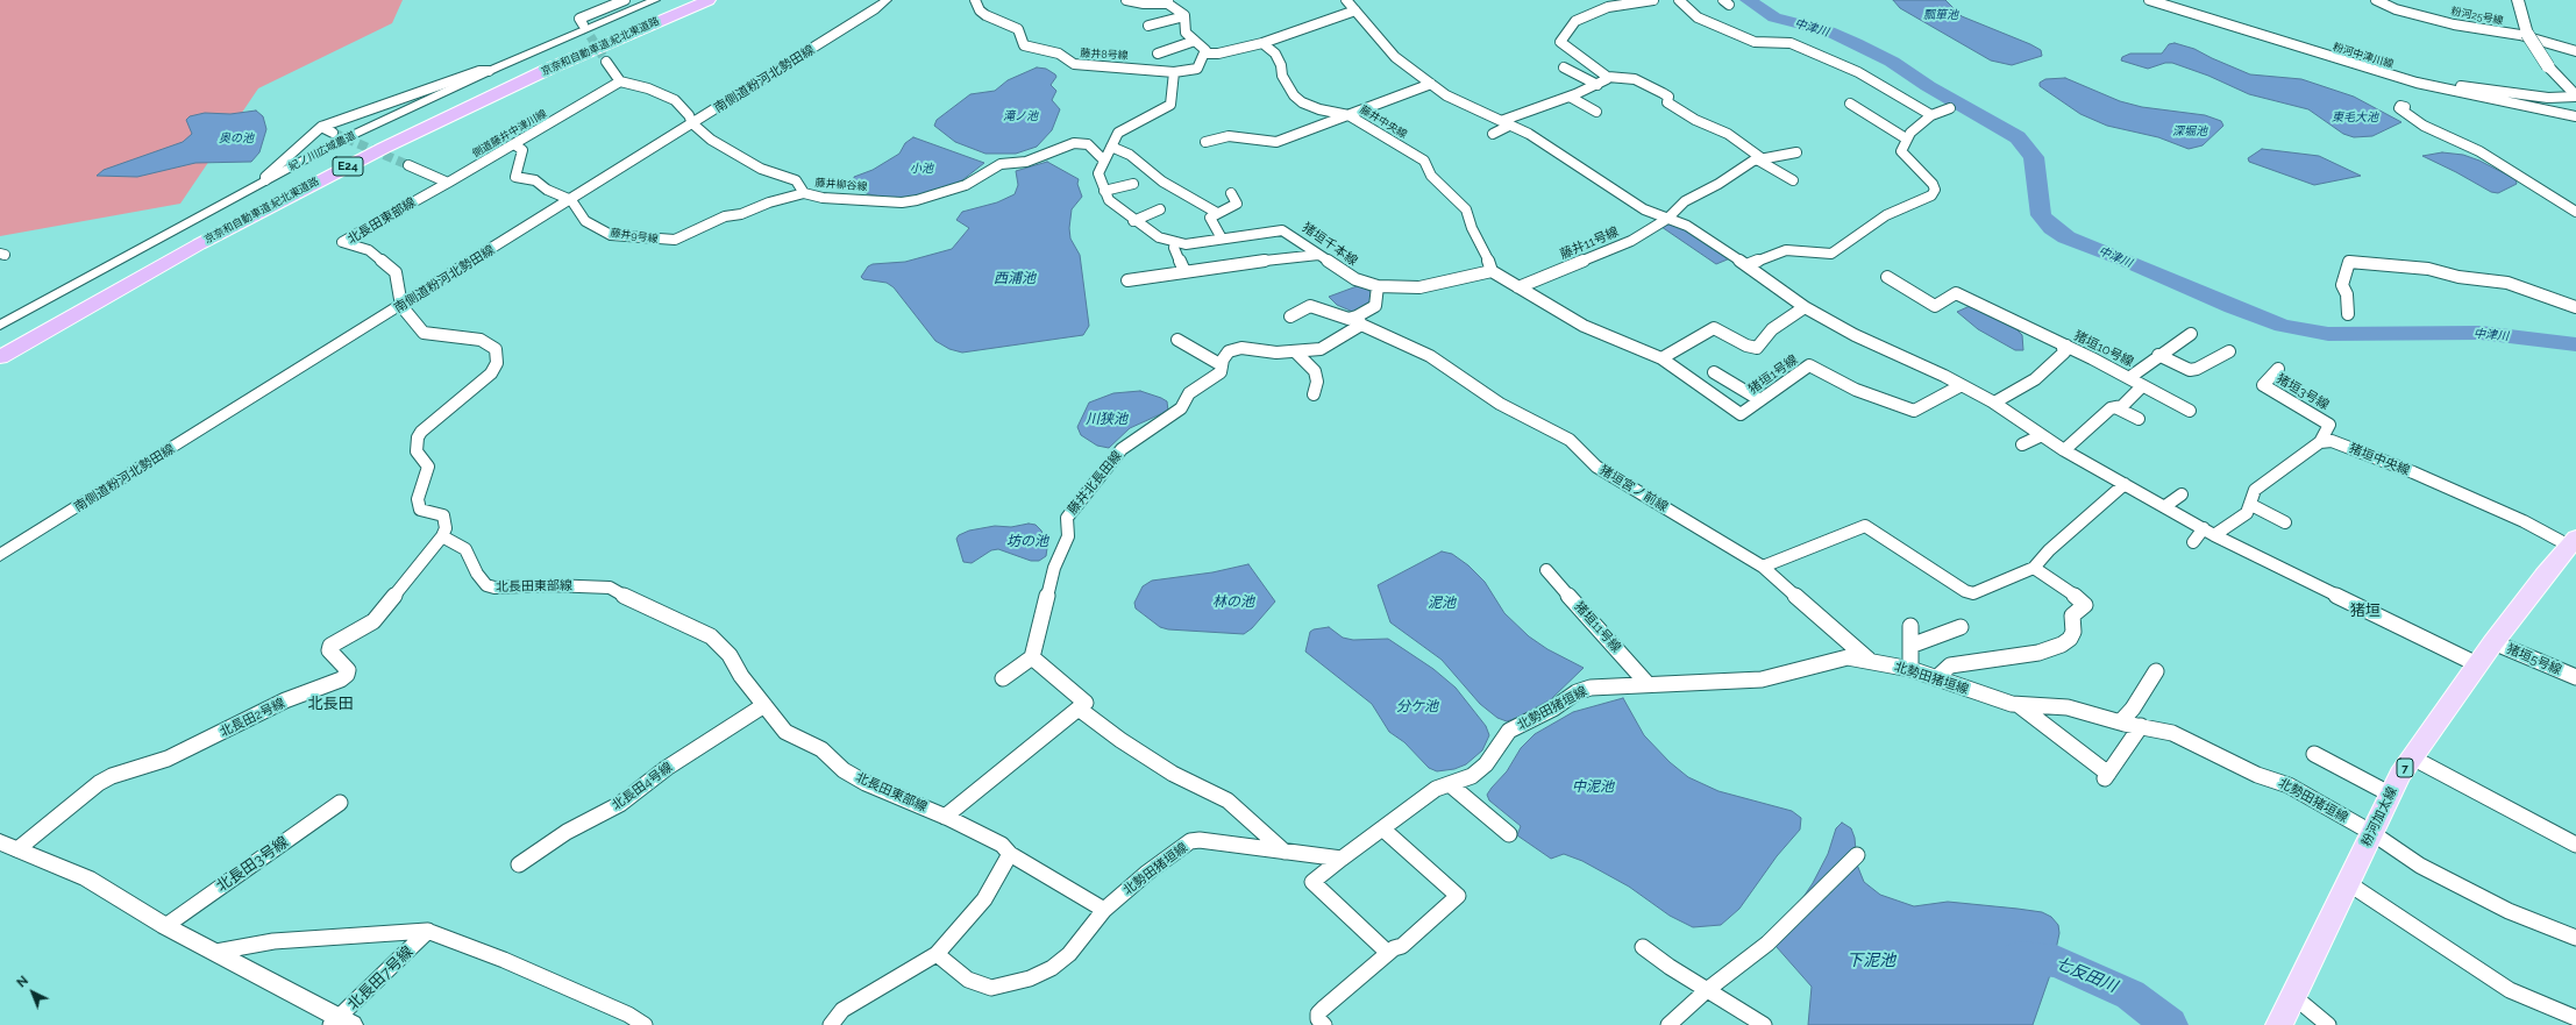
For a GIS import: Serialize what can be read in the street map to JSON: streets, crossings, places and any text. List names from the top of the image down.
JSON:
{
  "streets": {
    "highway": ["京奈和自動車道;紀北東道路", "E24"],
    "main road": ["7", "粉河加太線"],
    "street": [
      "粉河25号線",
      "藤井8号線",
      "粉河中津川線",
      "南側道粉河北勢田線",
      "藤井中央線",
      "側道藤井中津川線",
      "紀ノ川広域農道",
      "藤井柳谷線",
      "北長田東部線",
      "藤井9号線",
      "藤井11号線",
      "猪垣千本線",
      "猪垣10号線",
      "猪垣1号線",
      "猪垣3号線",
      "猪垣中央線",
      "藤井北長田線",
      "猪垣宮ノ前線",
      "猪垣11号線",
      "猪垣5号線",
      "北勢田猪垣線",
      "北長田2号線",
      "北長田4号線",
      "北長田3号線",
      "北長田7号線"
    ]
  },
  "crossings": [
    ["藤井8号線", "猪垣千本線"],
    ["南側道粉河北勢田線", "藤井柳谷線"],
    ["南側道粉河北勢田線", "北長田東部線"],
    ["南側道粉河北勢田線", "藤井9号線"],
    ["藤井中央線", "猪垣千本線"],
    ["側道藤井中津川線", "藤井柳谷線"],
    ["側道藤井中津川線", "北長田東部線"],
    ["藤井柳谷線", "藤井9号線"],
    ["藤井柳谷線", "猪垣千本線"],
    ["北長田東部線", "北勢田猪垣線"],
    ["北長田東部線", "北長田2号線"],
    ["北長田東部線", "北長田4号線"],
    ["猪垣千本線", "藤井北長田線"],
    ["猪垣3号線", "猪垣中央線"],
    ["猪垣中央線", "粉河加太線"],
    ["藤井北長田線", "猪垣宮ノ前線"],
    ["猪垣宮ノ前線", "北勢田猪垣線"],
    ["猪垣11号線", "北勢田猪垣線"],
    ["猪垣5号線", "粉河加太線"],
    ["北勢田猪垣線", "粉河加太線"]
  ],
  "districts": ["猪垣", "北長田"],
  "water": [
    "瓢箪池",
    "中津川",
    "滝ノ池",
    "東毛大池",
    "深堀池",
    "奥の池",
    "小池",
    "西浦池",
    "川狭池",
    "坊の池",
    "林の池",
    "泥池",
    "分ケ池",
    "中泥池",
    "下泥池",
    "七反田川"
  ],
  "north": "top left"
}
